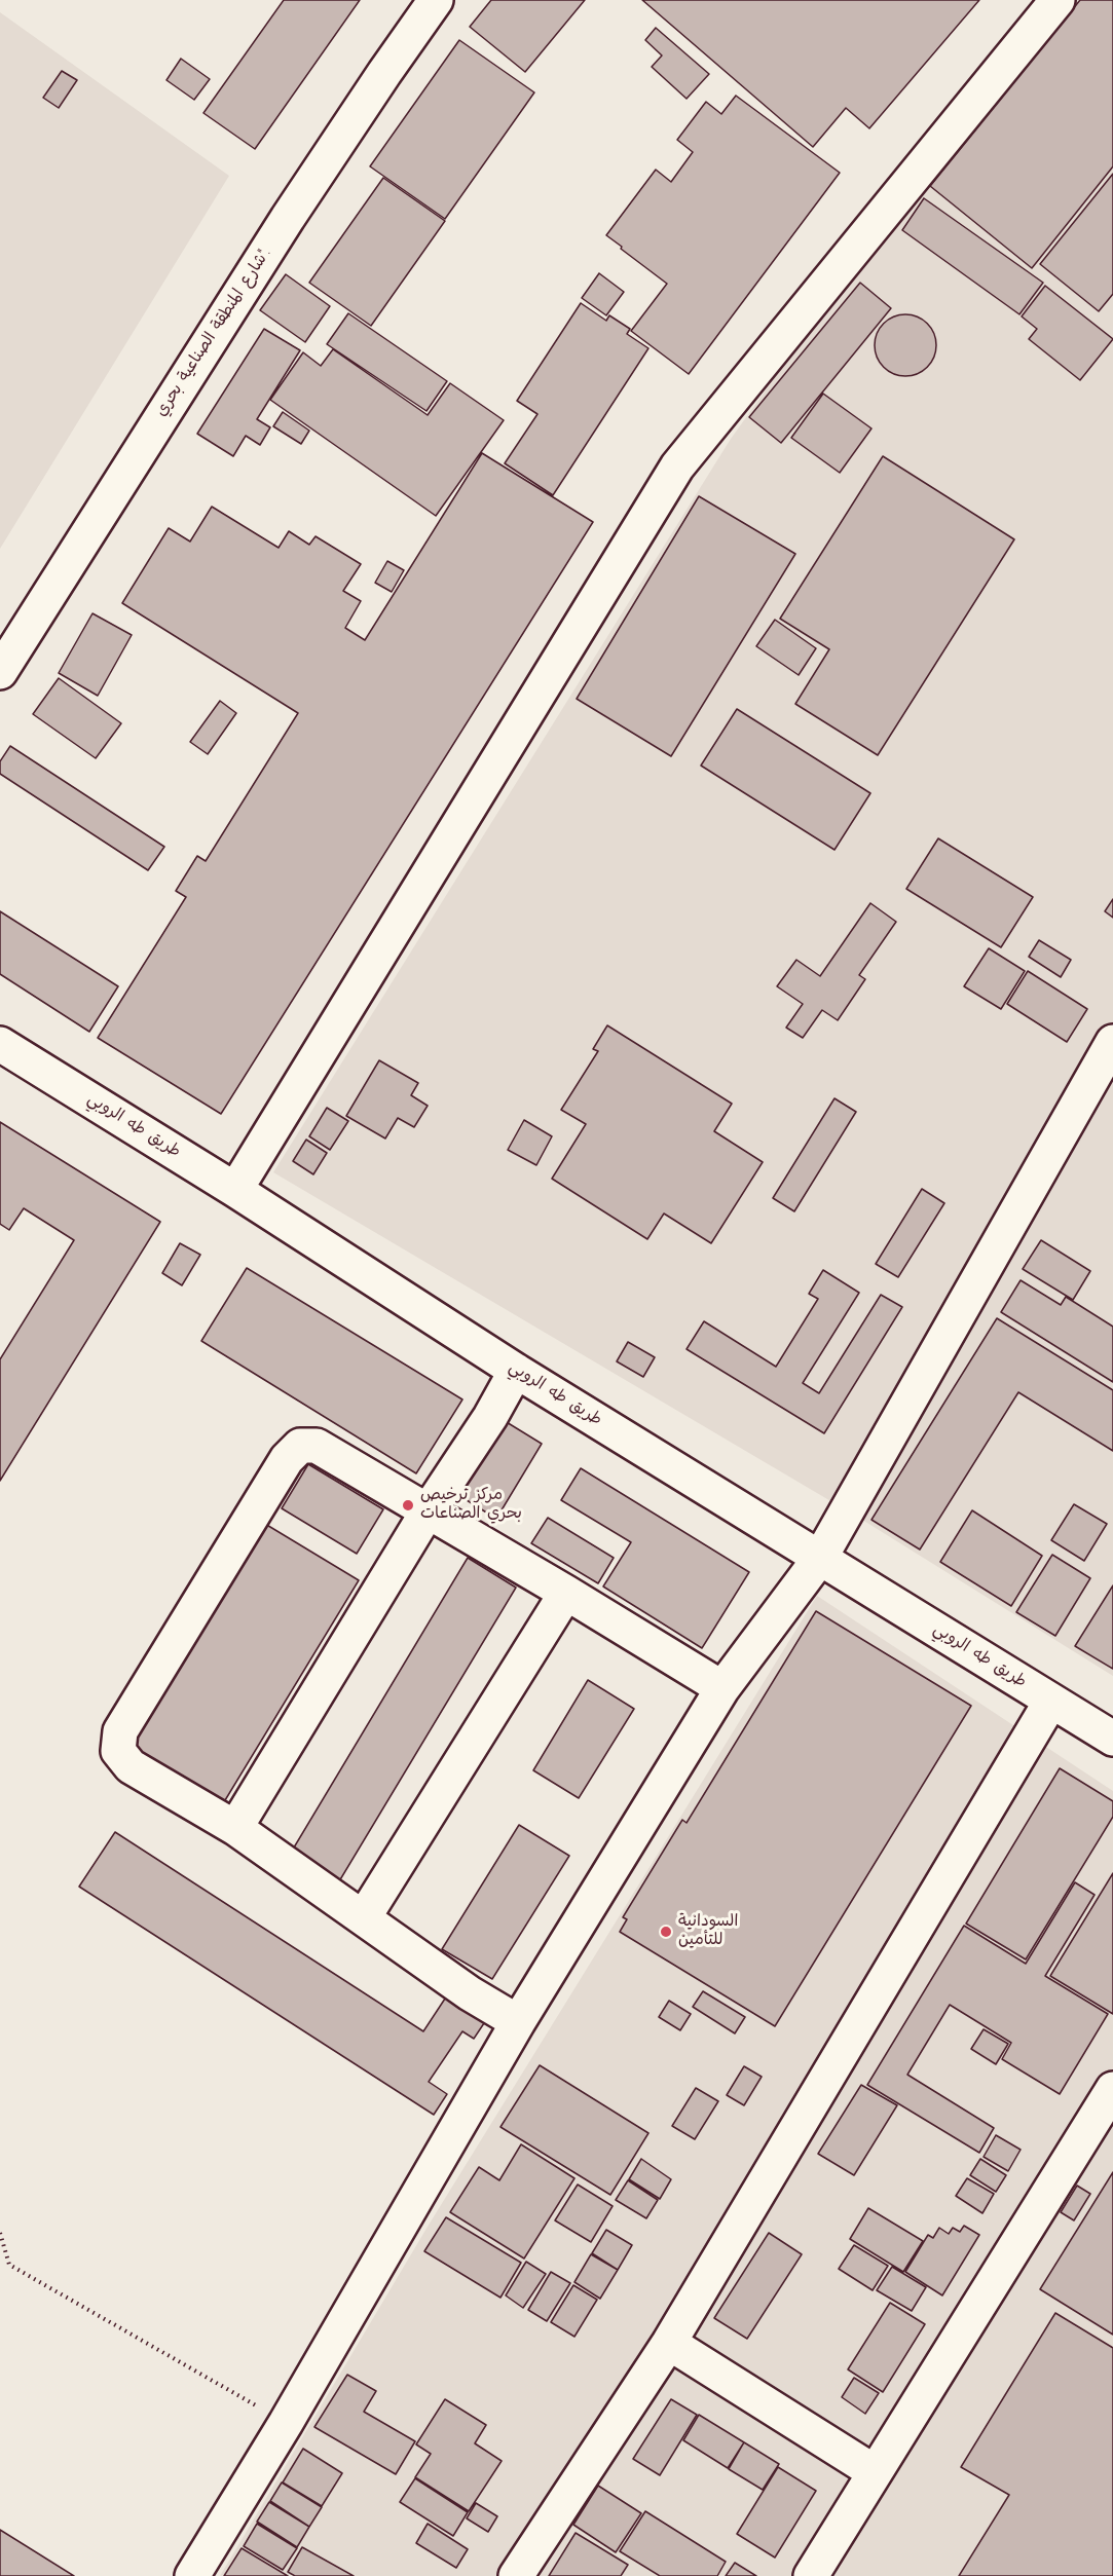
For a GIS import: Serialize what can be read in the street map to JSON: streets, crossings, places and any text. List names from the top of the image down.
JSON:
{
  "streets": {
    "street": ["شارع المنطقة الصناعية بحري\".", "طريق طه الروبي"]
  },
  "places": ["مركز ترخيص بحري الصناعات", "السودانية للتأمين"]
}
